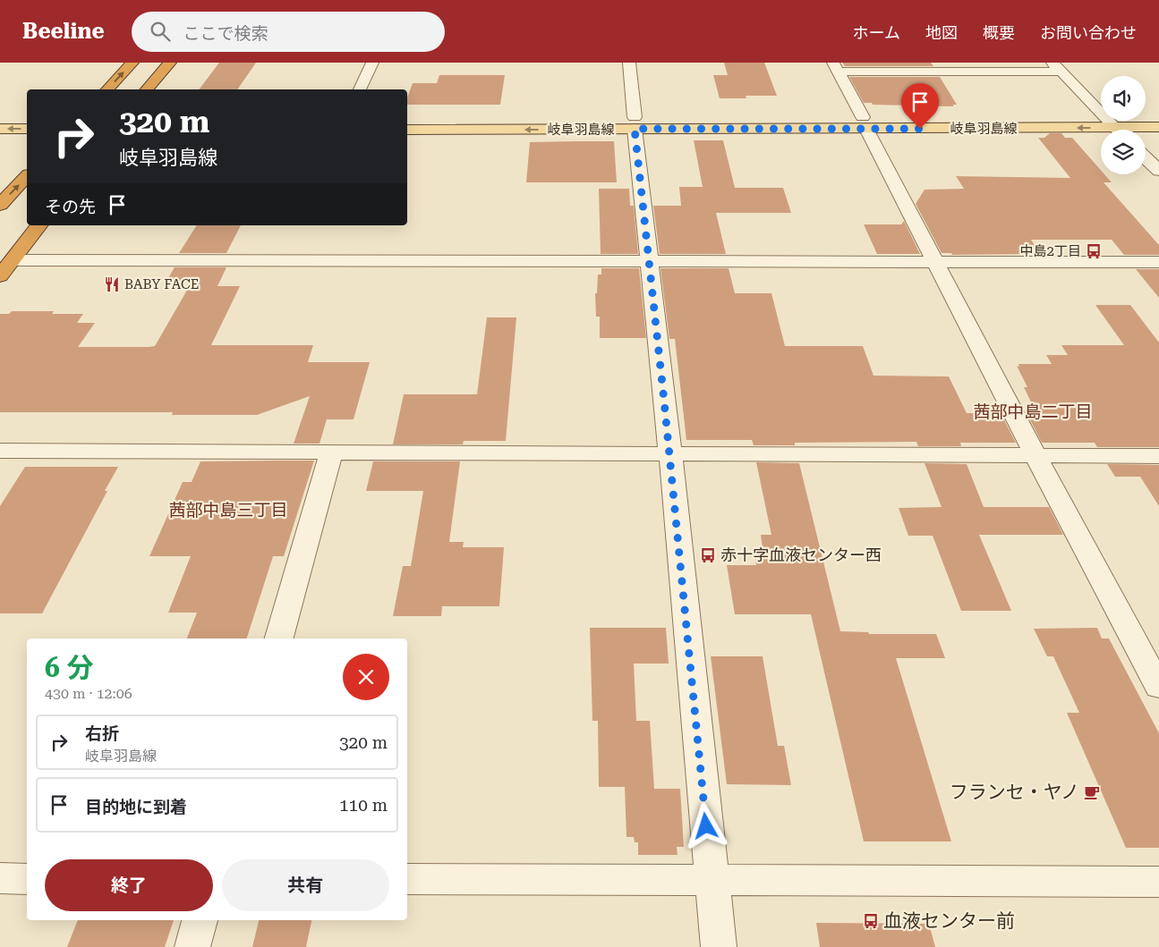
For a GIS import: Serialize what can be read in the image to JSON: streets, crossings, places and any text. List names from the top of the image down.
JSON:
{
  "streets": {
    "main road": ["岐阜羽島線"]
  },
  "districts": ["茜部中島二丁目", "茜部中島三丁目"],
  "places": {
    "bus stop": ["中島2丁目", "赤十字血液センター西", "血液センター前"],
    "restaurant": ["BABY FACE"],
    "cafe": ["フランセ・ヤノ"]
  },
  "page": {
    "header": "Beeline",
    "search": "ここで検索",
    "nav": [
      "ホーム",
      "地図",
      "概要",
      "お問い合わせ"
    ],
    "turn": ["320 m", "岐阜羽島線"],
    "then": "その先",
    "heading": ["6 分", "430 m · 12:06"],
    "list": [
      {
        "name": "右折",
        "note": "岐阜羽島線",
        "value": "320 m"
      },
      {
        "name": "目的地に到着",
        "value": "110 m"
      }
    ],
    "buttons": ["終了", "共有"]
  }
}
